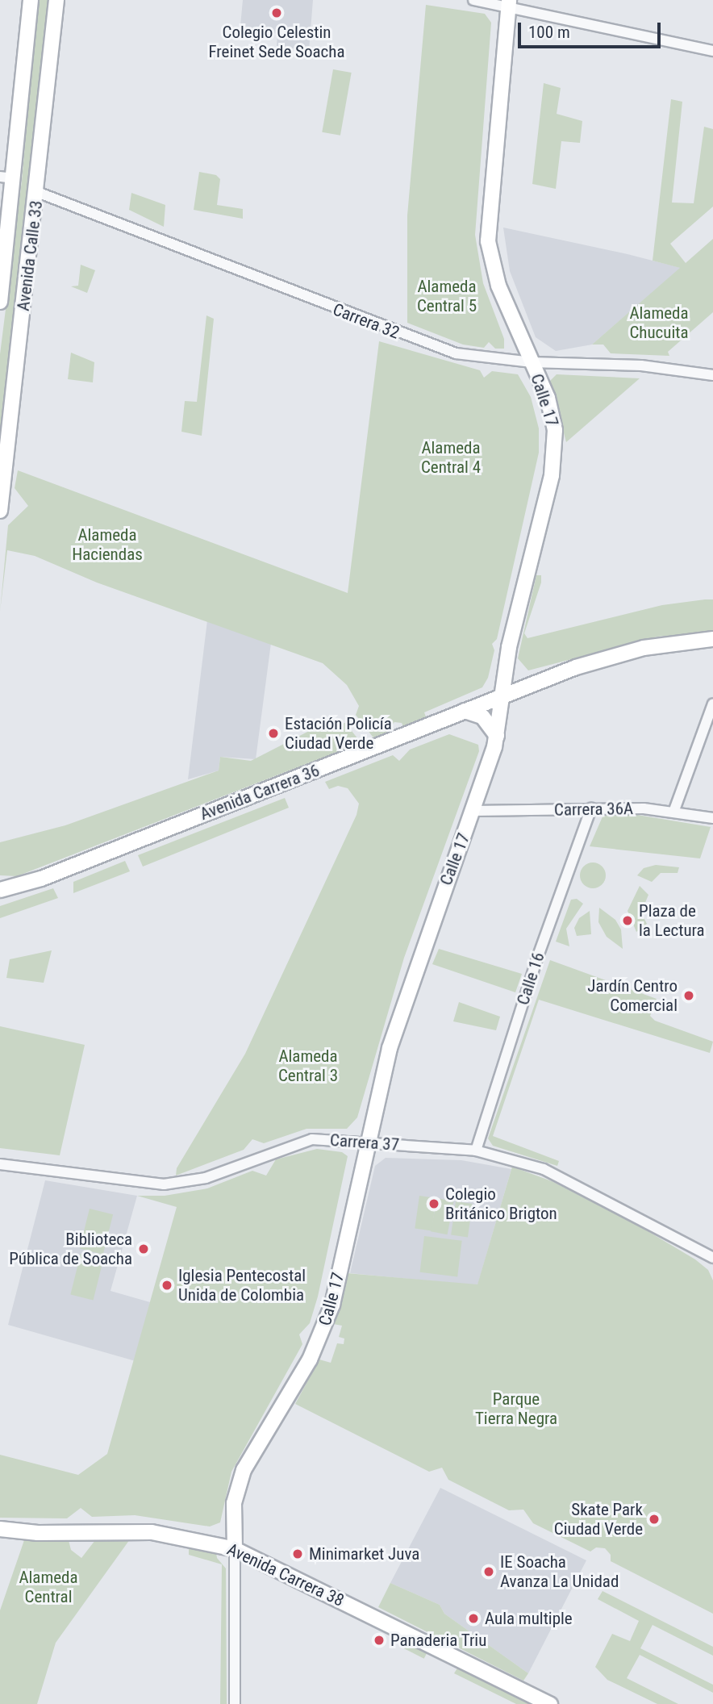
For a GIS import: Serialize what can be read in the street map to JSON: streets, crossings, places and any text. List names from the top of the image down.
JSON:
{
  "streets": {
    "main road": [
      "Avenida Calle 33",
      "Calle 17",
      "Avenida Carrera 36",
      "Avenida Carrera 38"
    ],
    "street": [
      "Carrera 32",
      "Carrera 36A",
      "Calle 16",
      "Carrera 37"
    ]
  },
  "crossings": [
    ["Avenida Calle 33", "Carrera 32"],
    ["Carrera 32", "Calle 17"],
    ["Calle 17", "Avenida Carrera 36"],
    ["Calle 17", "Carrera 36A"],
    ["Calle 17", "Carrera 37"],
    ["Calle 17", "Avenida Carrera 38"],
    ["Carrera 36A", "Calle 16"],
    ["Calle 16", "Carrera 37"]
  ],
  "parks": [
    "Alameda Central 5",
    "Alameda Chucuita",
    "Alameda Central 4",
    "Alameda Haciendas",
    "Alameda Central 3",
    "Parque Tierra Negra",
    "Alameda Central"
  ],
  "places": [
    "Colegio Celestin Freinet Sede Soacha",
    "Estación Policía Ciudad Verde",
    "Plaza de la Lectura",
    "Jardín Centro Comercial",
    "Colegio Británico Brigton",
    "Biblioteca Pública de Soacha",
    "Iglesia Pentecostal Unida de Colombia",
    "Skate Park Ciudad Verde",
    "Minimarket Juva",
    "IE Soacha Avanza La Unidad",
    "Aula multiple",
    "Panaderia Triu"
  ],
  "scale_bar": "100 m"
}
